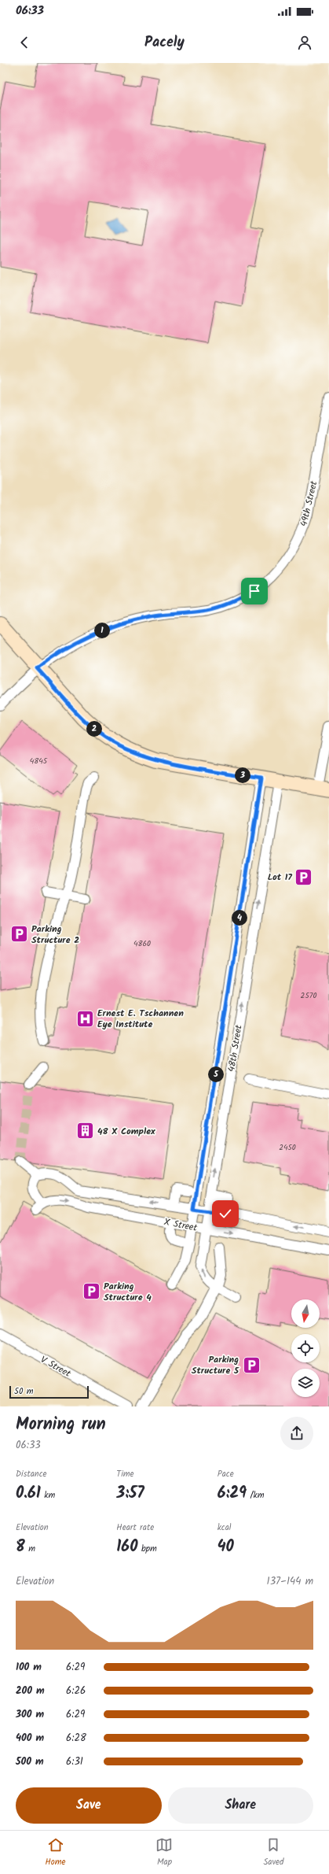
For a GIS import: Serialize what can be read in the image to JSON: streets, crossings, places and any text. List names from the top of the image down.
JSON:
{
  "streets": {
    "street": [
      "49th Street",
      "48th Street",
      "X Street",
      "V Street"
    ]
  },
  "crossings": [
    ["48th Street", "X Street"]
  ],
  "places": {
    "parking": [
      "Lot 17",
      "Parking Structure 2",
      "Parking Structure 4",
      "Parking Structure 5"
    ],
    "hospital": ["Ernest E. Tschannen Eye Institute"],
    "building": ["48 X Complex"]
  },
  "house_numbers": [
    "4845",
    "4860",
    "2570",
    "2450"
  ],
  "scale_bar": "50 m",
  "north": "bottom",
  "page": {
    "status": "06:33",
    "header": "Pacely",
    "pins": [
      "1",
      "2",
      "3",
      "4",
      "5"
    ],
    "scale": "50 m",
    "heading": ["Morning run", "06:33"],
    "stats": [
      ["Distance", "0.61 km"],
      ["Time", "3:57"],
      ["Pace", "6:29 /km"],
      ["Elevation", "8 m"],
      ["Heart rate", "160 bpm"],
      ["kcal", "40"]
    ],
    "chart": ["Elevation", "137–144 m"],
    "list": [
      {
        "name": "100 m",
        "note": "6:29"
      },
      {
        "name": "200 m",
        "note": "6:26"
      },
      {
        "name": "300 m",
        "note": "6:29"
      },
      {
        "name": "400 m",
        "note": "6:28"
      },
      {
        "name": "500 m",
        "note": "6:31"
      }
    ],
    "buttons": ["Save", "Share"],
    "tabs": ["Home", "Map", "Saved"]
  }
}
